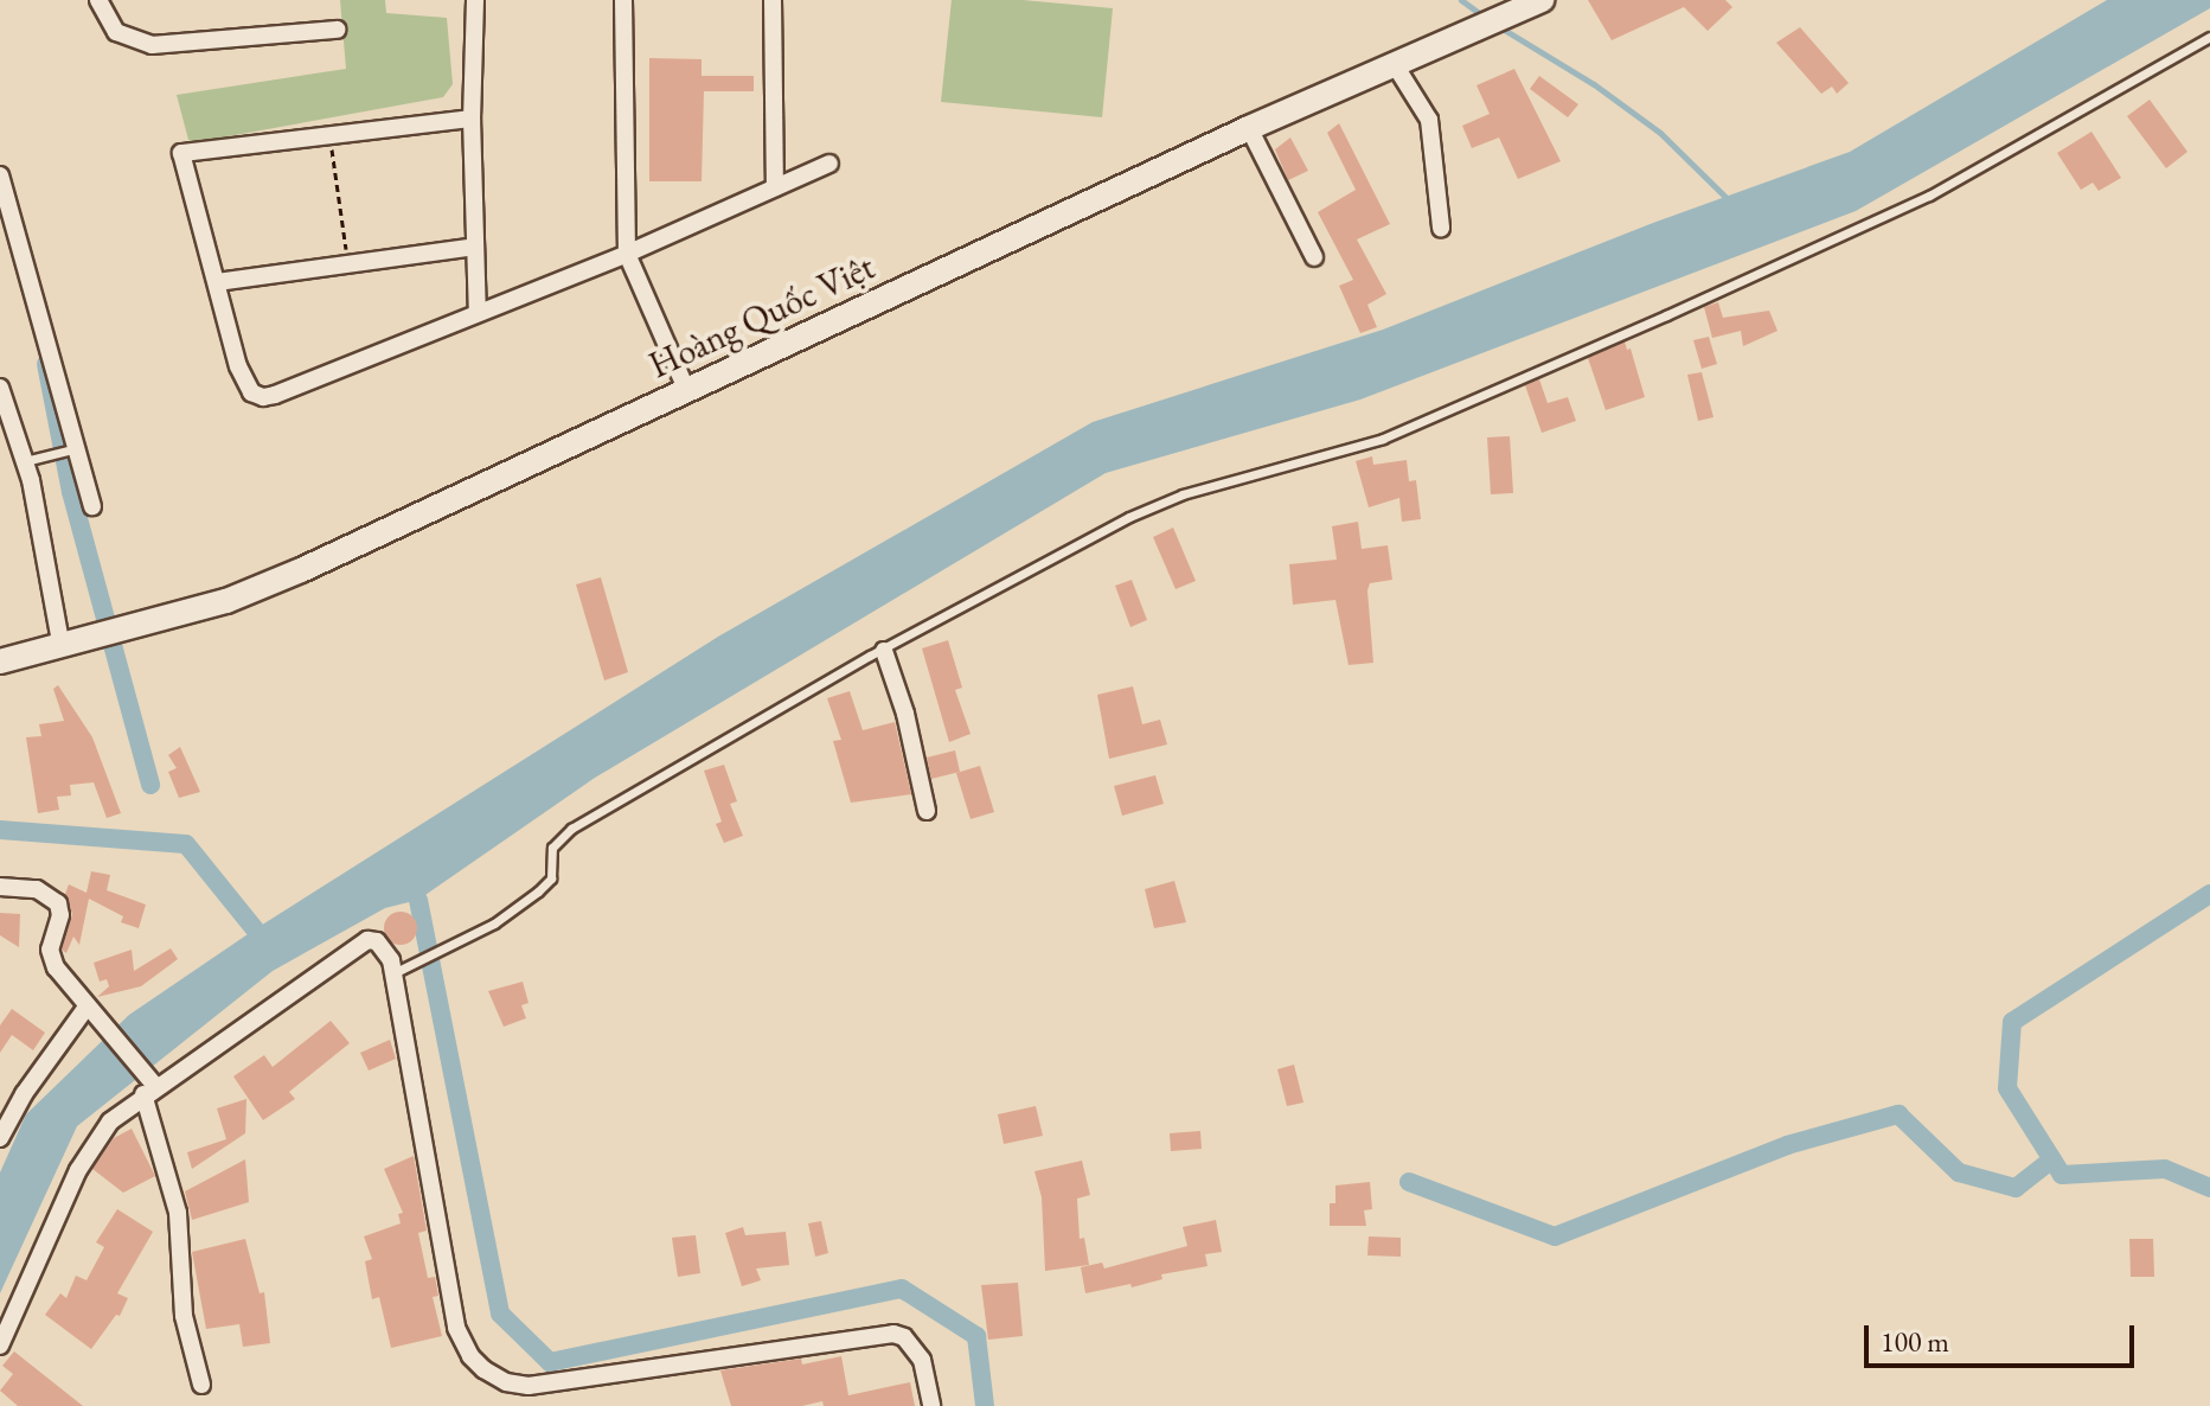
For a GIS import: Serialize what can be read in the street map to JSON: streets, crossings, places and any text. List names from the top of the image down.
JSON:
{
  "streets": {
    "street": ["Hoàng Quốc Việt"]
  },
  "scale_bar": "100 m"
}
